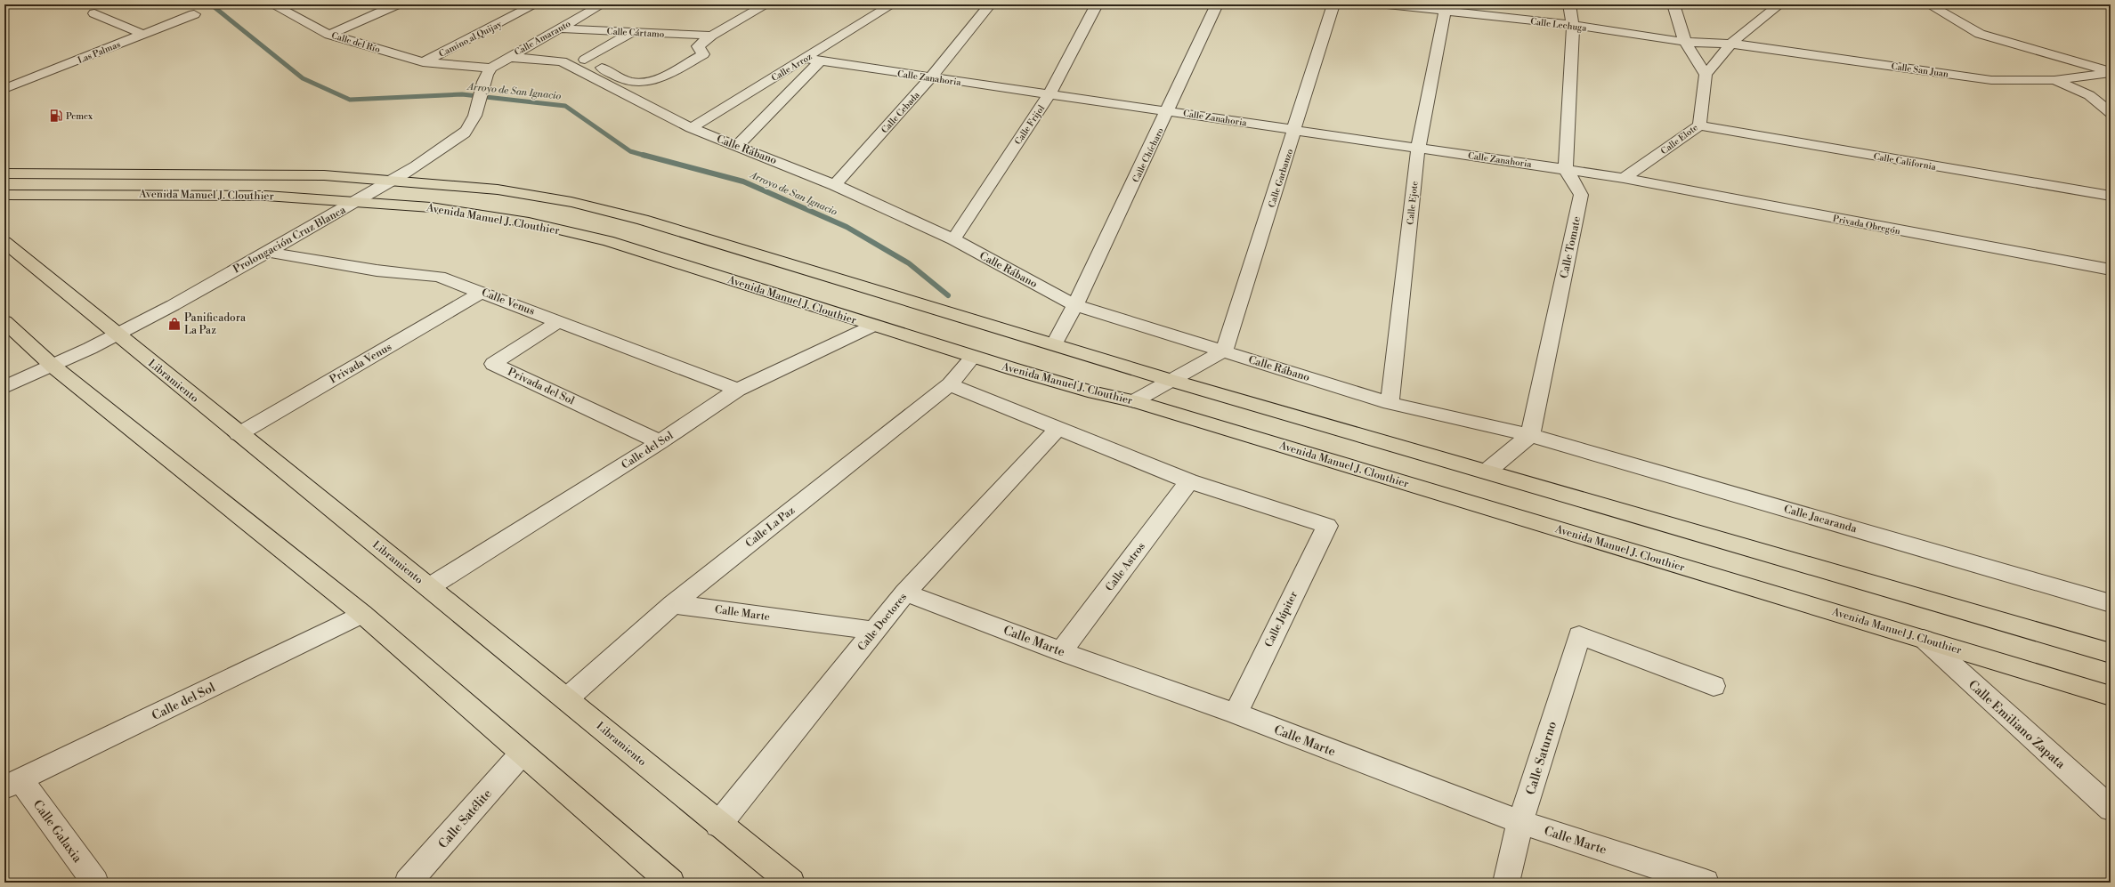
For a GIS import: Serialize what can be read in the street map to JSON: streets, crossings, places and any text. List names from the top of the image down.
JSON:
{
  "streets": {
    "main road": ["Avenida Manuel J. Clouthier", "Libramiento"],
    "street": [
      "Calle Lechuga",
      "Calle Cártamo",
      "Calle Amaranto",
      "Camino al Quijay",
      "Calle del Río",
      "Las Palmas",
      "Calle Arroz",
      "Calle San Juan",
      "Calle Zanahoria",
      "Calle Cebada",
      "Calle Frijol",
      "Calle Elote",
      "Calle Rábano",
      "Calle Chícharo",
      "Calle California",
      "Calle Garbanzo",
      "Calle Ejote",
      "Privada Obregón",
      "Prolongación Cruz Blanca",
      "Calle Tomate",
      "Calle Venus",
      "Privada Venus",
      "Privada del Sol",
      "Calle del Sol",
      "Calle Jacaranda",
      "Calle La Paz",
      "Calle Astros",
      "Calle Marte",
      "Calle Júpiter",
      "Calle Doctores",
      "Calle Emiliano Zapata",
      "Calle Saturno",
      "Calle Satélite",
      "Calle Galaxia"
    ]
  },
  "crossings": [
    ["Calle Lechuga", "Calle San Juan"],
    ["Calle Lechuga", "Calle Ejote"],
    ["Calle Cártamo", "Calle Amaranto"],
    ["Calle Amaranto", "Calle del Río"],
    ["Calle Amaranto", "Calle Rábano"],
    ["Calle Amaranto", "Prolongación Cruz Blanca"],
    ["Camino al Quijay", "Calle del Río"],
    ["Calle del Río", "Prolongación Cruz Blanca"],
    ["Calle Arroz", "Calle Zanahoria"],
    ["Calle Arroz", "Calle Rábano"],
    ["Calle Zanahoria", "Calle Cebada"],
    ["Calle Zanahoria", "Calle Frijol"],
    ["Calle Zanahoria", "Calle Elote"],
    ["Calle Zanahoria", "Calle Chícharo"],
    ["Calle Zanahoria", "Calle Garbanzo"],
    ["Calle Zanahoria", "Calle Ejote"],
    ["Calle Zanahoria", "Privada Obregón"],
    ["Calle Zanahoria", "Calle Tomate"],
    ["Calle Cebada", "Calle Rábano"],
    ["Calle Frijol", "Calle Rábano"],
    ["Calle Elote", "Calle California"],
    ["Calle Elote", "Privada Obregón"],
    ["Calle Rábano", "Calle Chícharo"],
    ["Calle Rábano", "Calle Garbanzo"],
    ["Calle Rábano", "Calle Ejote"],
    ["Calle Rábano", "Calle Tomate"],
    ["Calle Rábano", "Calle Jacaranda"],
    ["Calle Chícharo", "Avenida Manuel J. Clouthier"],
    ["Avenida Manuel J. Clouthier", "Prolongación Cruz Blanca"],
    ["Avenida Manuel J. Clouthier", "Calle del Sol"],
    ["Avenida Manuel J. Clouthier", "Calle La Paz"],
    ["Avenida Manuel J. Clouthier", "Calle Emiliano Zapata"],
    ["Prolongación Cruz Blanca", "Calle Venus"],
    ["Prolongación Cruz Blanca", "Libramiento"],
    ["Calle Tomate", "Calle Jacaranda"],
    ["Calle Venus", "Privada Venus"],
    ["Calle Venus", "Privada del Sol"],
    ["Calle Venus", "Calle del Sol"],
    ["Privada Venus", "Libramiento"],
    ["Libramiento", "Calle del Sol"],
    ["Libramiento", "Calle La Paz"],
    ["Libramiento", "Calle Doctores"],
    ["Privada del Sol", "Calle del Sol"],
    ["Calle del Sol", "Calle Galaxia"],
    ["Calle La Paz", "Calle Marte"],
    ["Calle Astros", "Calle Marte"],
    ["Calle Astros", "Calle Júpiter"],
    ["Calle Marte", "Calle Júpiter"],
    ["Calle Marte", "Calle Doctores"],
    ["Calle Marte", "Calle Saturno"]
  ],
  "water": ["Arroyo de San Ignacio"],
  "places": {
    "fuel station": ["Pemex"],
    "shop": ["Panificadora La Paz"]
  }
}
